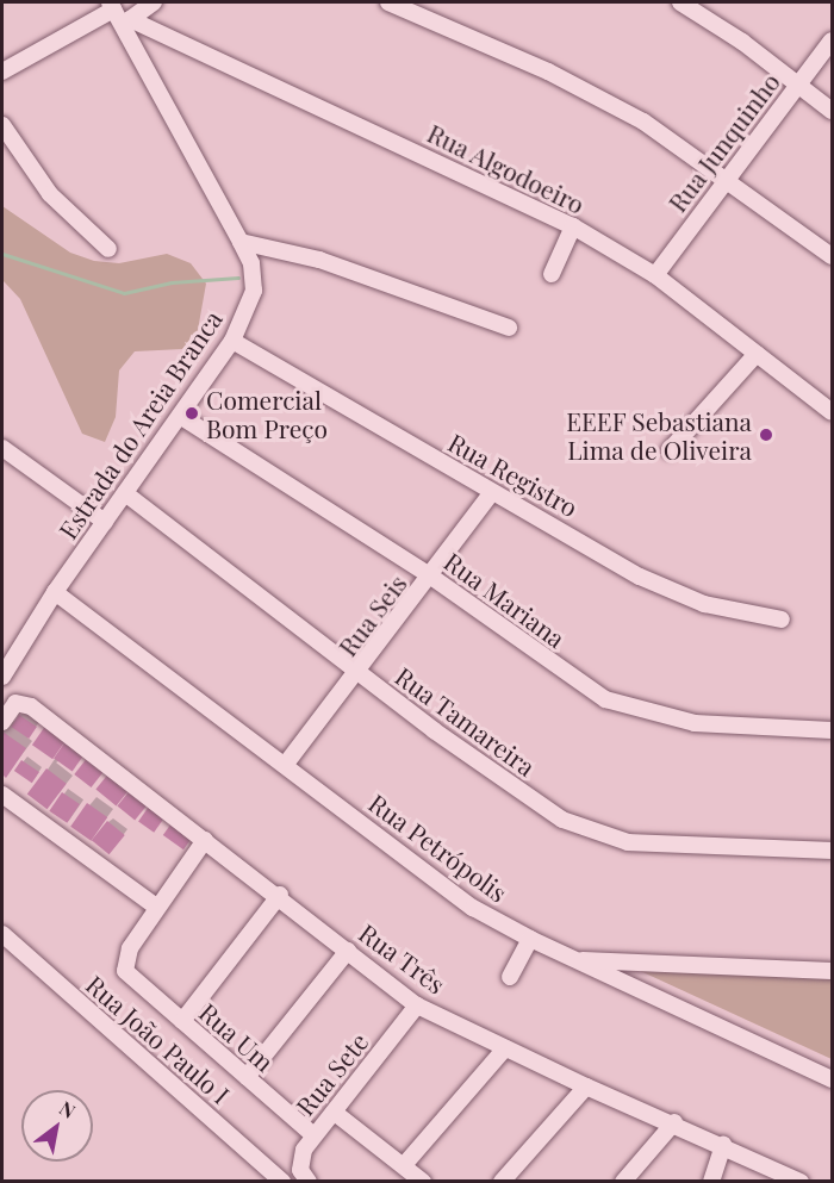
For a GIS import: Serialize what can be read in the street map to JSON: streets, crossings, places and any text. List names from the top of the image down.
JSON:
{
  "streets": {
    "street": [
      "Rua Junquinho",
      "Rua Algodoeiro",
      "Estrada do Areia Branca",
      "Rua Registro",
      "Rua Mariana",
      "Rua Seis",
      "Rua Tamareira",
      "Rua Petrópolis",
      "Rua Três",
      "Rua Um",
      "Rua João Paulo I",
      "Rua Sete"
    ]
  },
  "crossings": [
    ["Rua Junquinho", "Rua Algodoeiro"],
    ["Rua Algodoeiro", "Estrada do Areia Branca"],
    ["Estrada do Areia Branca", "Rua Registro"],
    ["Estrada do Areia Branca", "Rua Mariana"],
    ["Estrada do Areia Branca", "Rua Tamareira"],
    ["Estrada do Areia Branca", "Rua Petrópolis"],
    ["Rua Registro", "Rua Seis"],
    ["Rua Mariana", "Rua Seis"],
    ["Rua Seis", "Rua Tamareira"],
    ["Rua Seis", "Rua Petrópolis"],
    ["Rua Três", "Rua Sete"],
    ["Rua Um", "Rua Sete"]
  ],
  "places": ["Comercial Bom Preço", "EEEF Sebastiana Lima de Oliveira"],
  "north": "top right"
}
